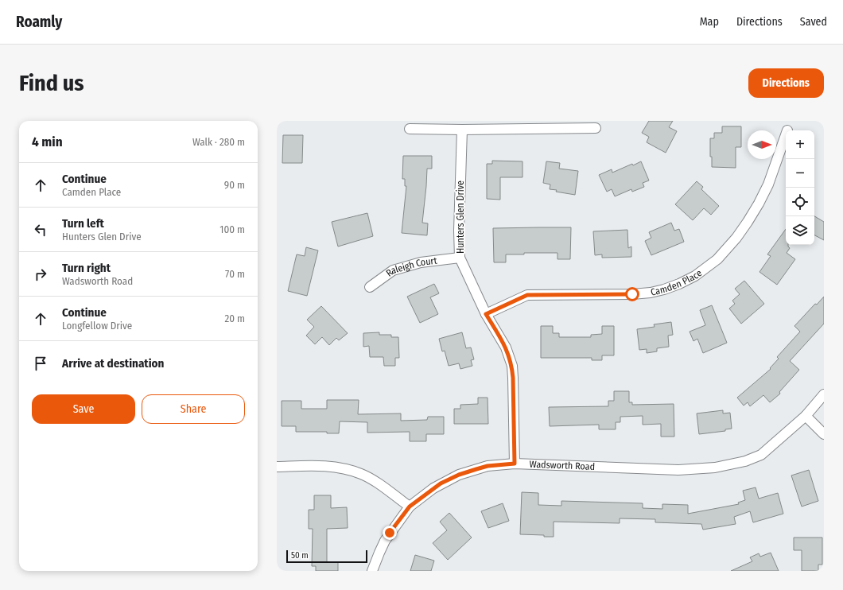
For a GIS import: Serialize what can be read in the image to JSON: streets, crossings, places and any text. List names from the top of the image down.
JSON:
{
  "streets": {
    "street": [
      "Hunters Glen Drive",
      "Raleigh Court",
      "Camden Place",
      "Wadsworth Road"
    ]
  },
  "crossings": [
    ["Hunters Glen Drive", "Raleigh Court"],
    ["Hunters Glen Drive", "Camden Place"],
    ["Hunters Glen Drive", "Wadsworth Road"]
  ],
  "scale_bar": "50 m",
  "north": "right",
  "page": {
    "header": "Roamly",
    "nav": ["Map", "Directions", "Saved"],
    "buttons": [
      "Directions",
      ["Save", "Share"]
    ],
    "title": "Find us",
    "heading": ["4 min", "Walk · 280 m"],
    "map_buttons": ["+", "−"],
    "list": [
      ["Continue", "Camden Place", "90 m"],
      ["Turn left", "Hunters Glen Drive", "100 m"],
      ["Turn right", "Wadsworth Road", "70 m"],
      ["Continue", "Longfellow Drive", "20 m"],
      "Arrive at destination"
    ],
    "scale": "50 m"
  }
}
